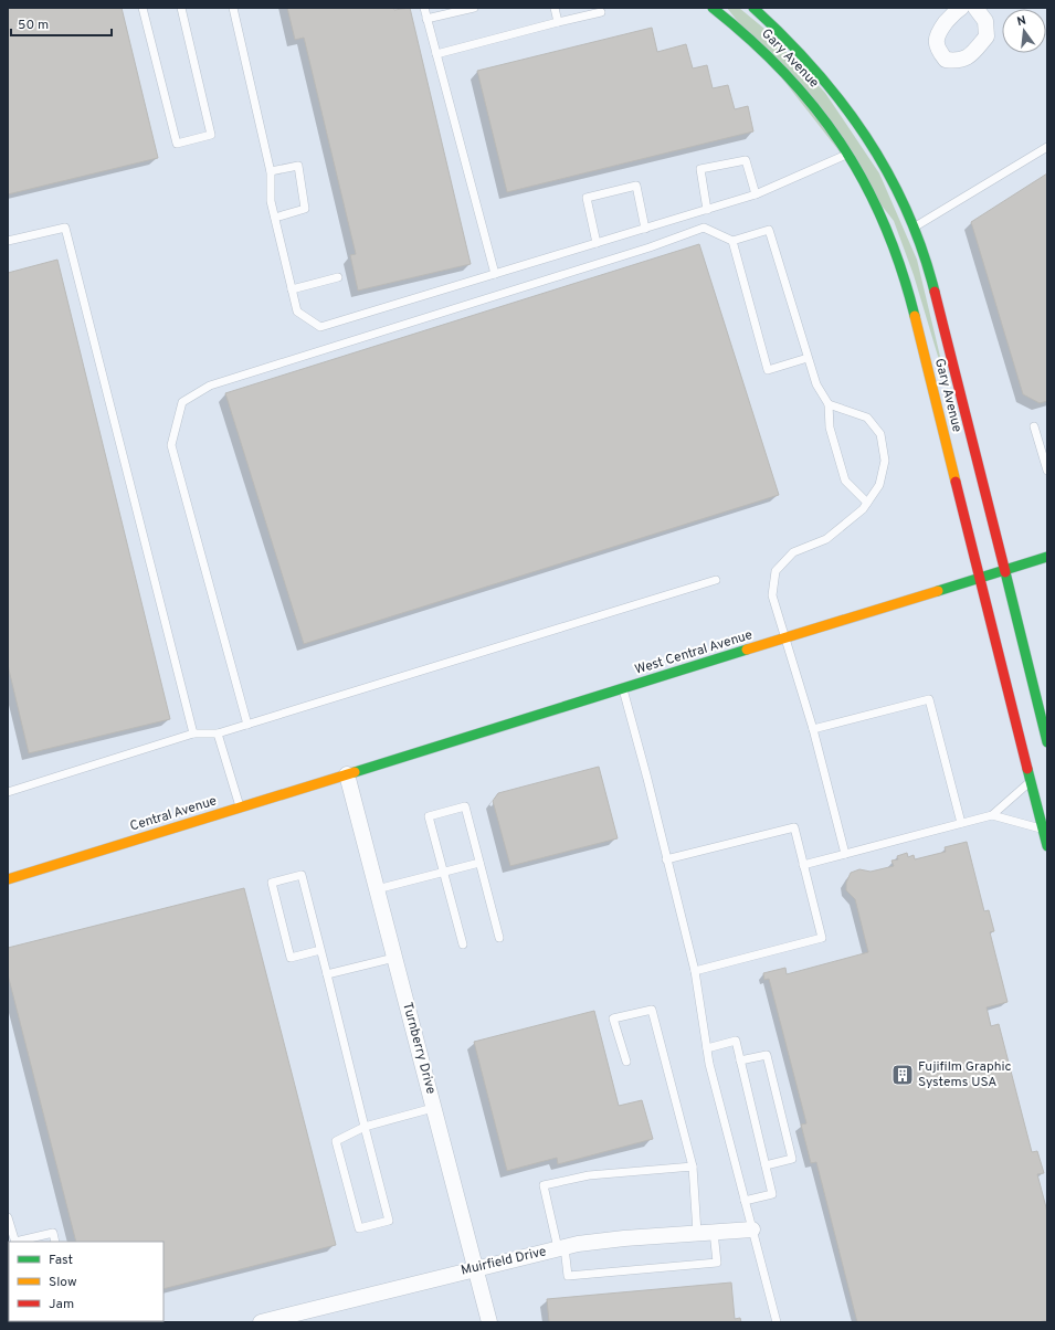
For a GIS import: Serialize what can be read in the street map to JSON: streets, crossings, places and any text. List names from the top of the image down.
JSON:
{
  "streets": {
    "main road": ["Gary Avenue", "West Central Avenue", "Central Avenue"],
    "street": ["Turnberry Drive", "Muirfield Drive"]
  },
  "crossings": [
    ["Gary Avenue", "West Central Avenue"],
    ["West Central Avenue", "Central Avenue"],
    ["West Central Avenue", "Turnberry Drive"],
    ["Central Avenue", "Turnberry Drive"],
    ["Turnberry Drive", "Muirfield Drive"]
  ],
  "places": {
    "building": ["Fujifilm Graphic Systems USA"]
  },
  "legend": ["Fast", "Slow", "Jam"],
  "scale_bar": "50 m",
  "north": "top"
}
